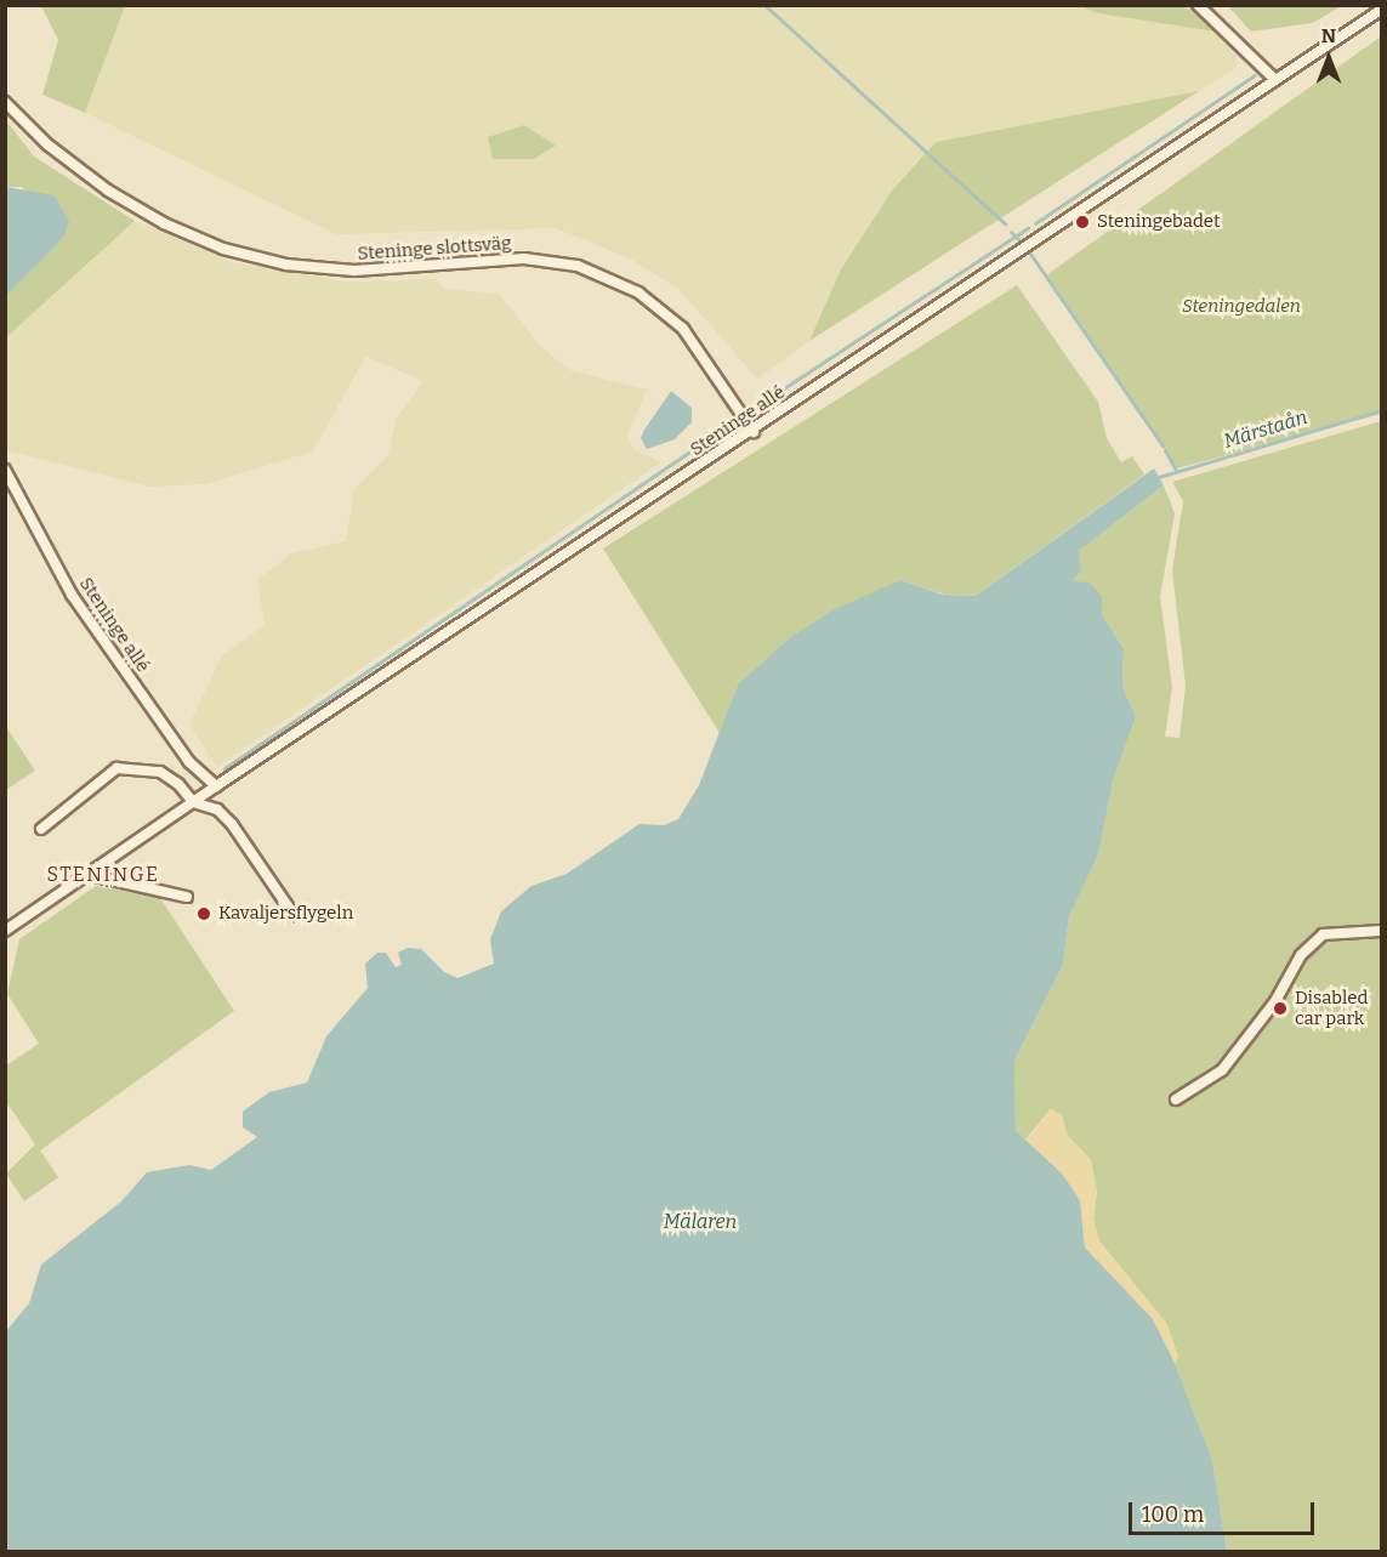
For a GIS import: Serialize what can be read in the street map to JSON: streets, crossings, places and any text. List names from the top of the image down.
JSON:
{
  "streets": {
    "street": ["Steninge slottsväg", "Steninge allé"]
  },
  "crossings": [
    ["Steninge slottsväg", "Steninge allé"]
  ],
  "districts": ["STENINGE"],
  "water": ["Märstaån", "Mälaren"],
  "parks": ["Steningedalen"],
  "places": ["Steningebadet", "Kavaljersflygeln", "Disabled car park"],
  "scale_bar": "100 m",
  "north": "top"
}
